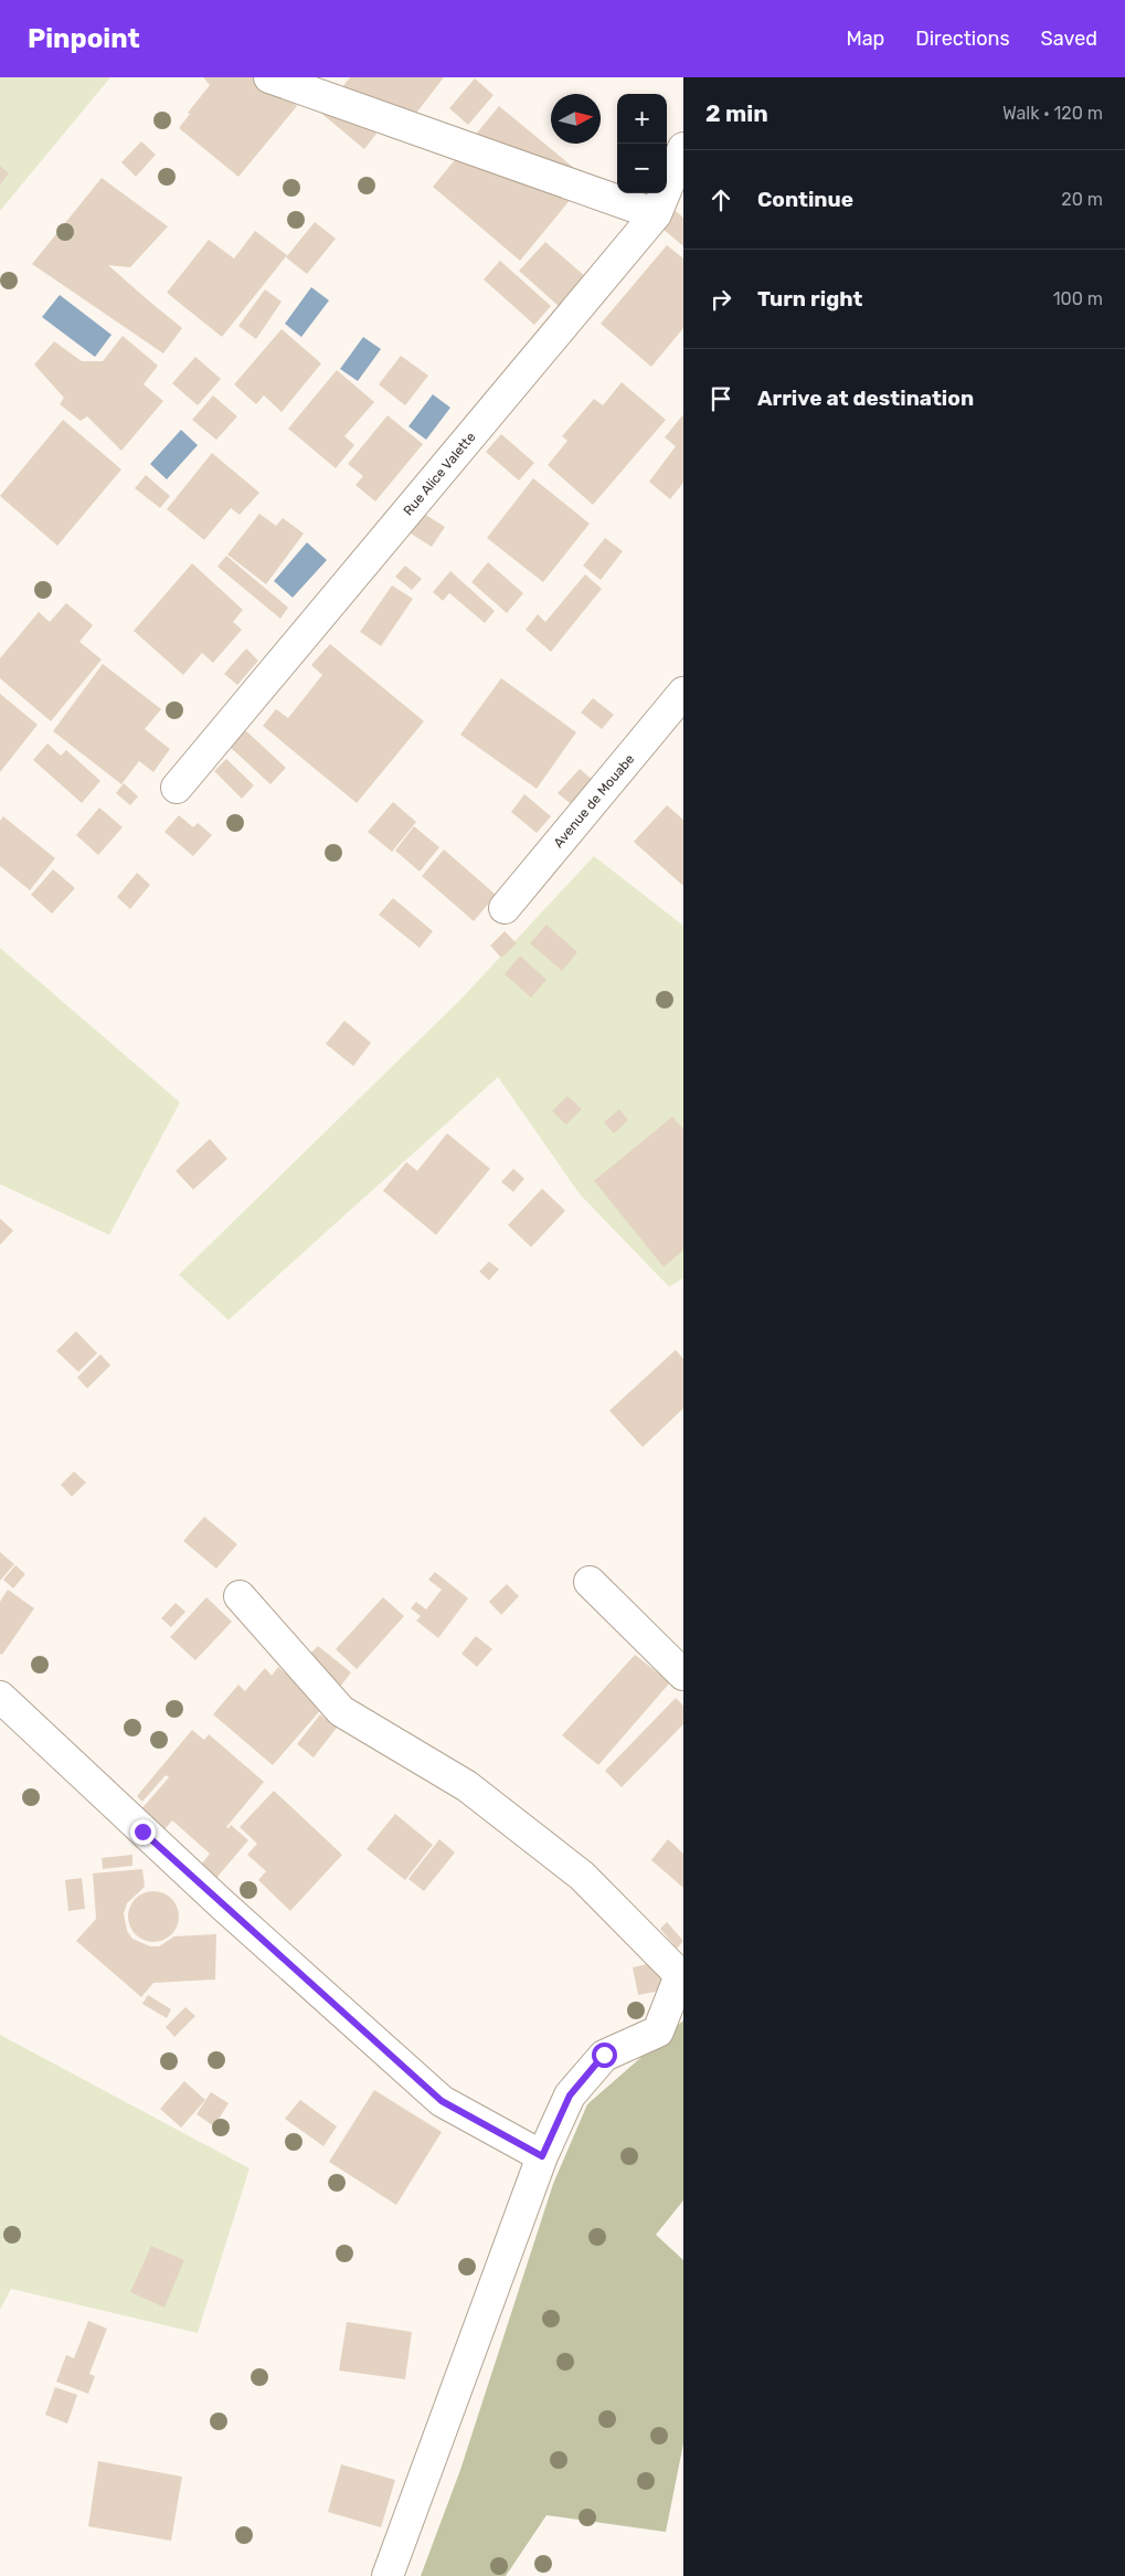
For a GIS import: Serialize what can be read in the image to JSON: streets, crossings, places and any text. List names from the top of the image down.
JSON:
{
  "streets": {
    "street": ["Rue Alice Valette", "Avenue de Mouabe"]
  },
  "north": "right",
  "page": {
    "header": "Pinpoint",
    "nav": ["Map", "Directions", "Saved"],
    "heading": ["2 min", "Walk · 120 m"],
    "map_buttons": ["+", "−"],
    "list": [
      ["Continue", "20 m"],
      ["Turn right", "100 m"],
      "Arrive at destination"
    ]
  }
}
